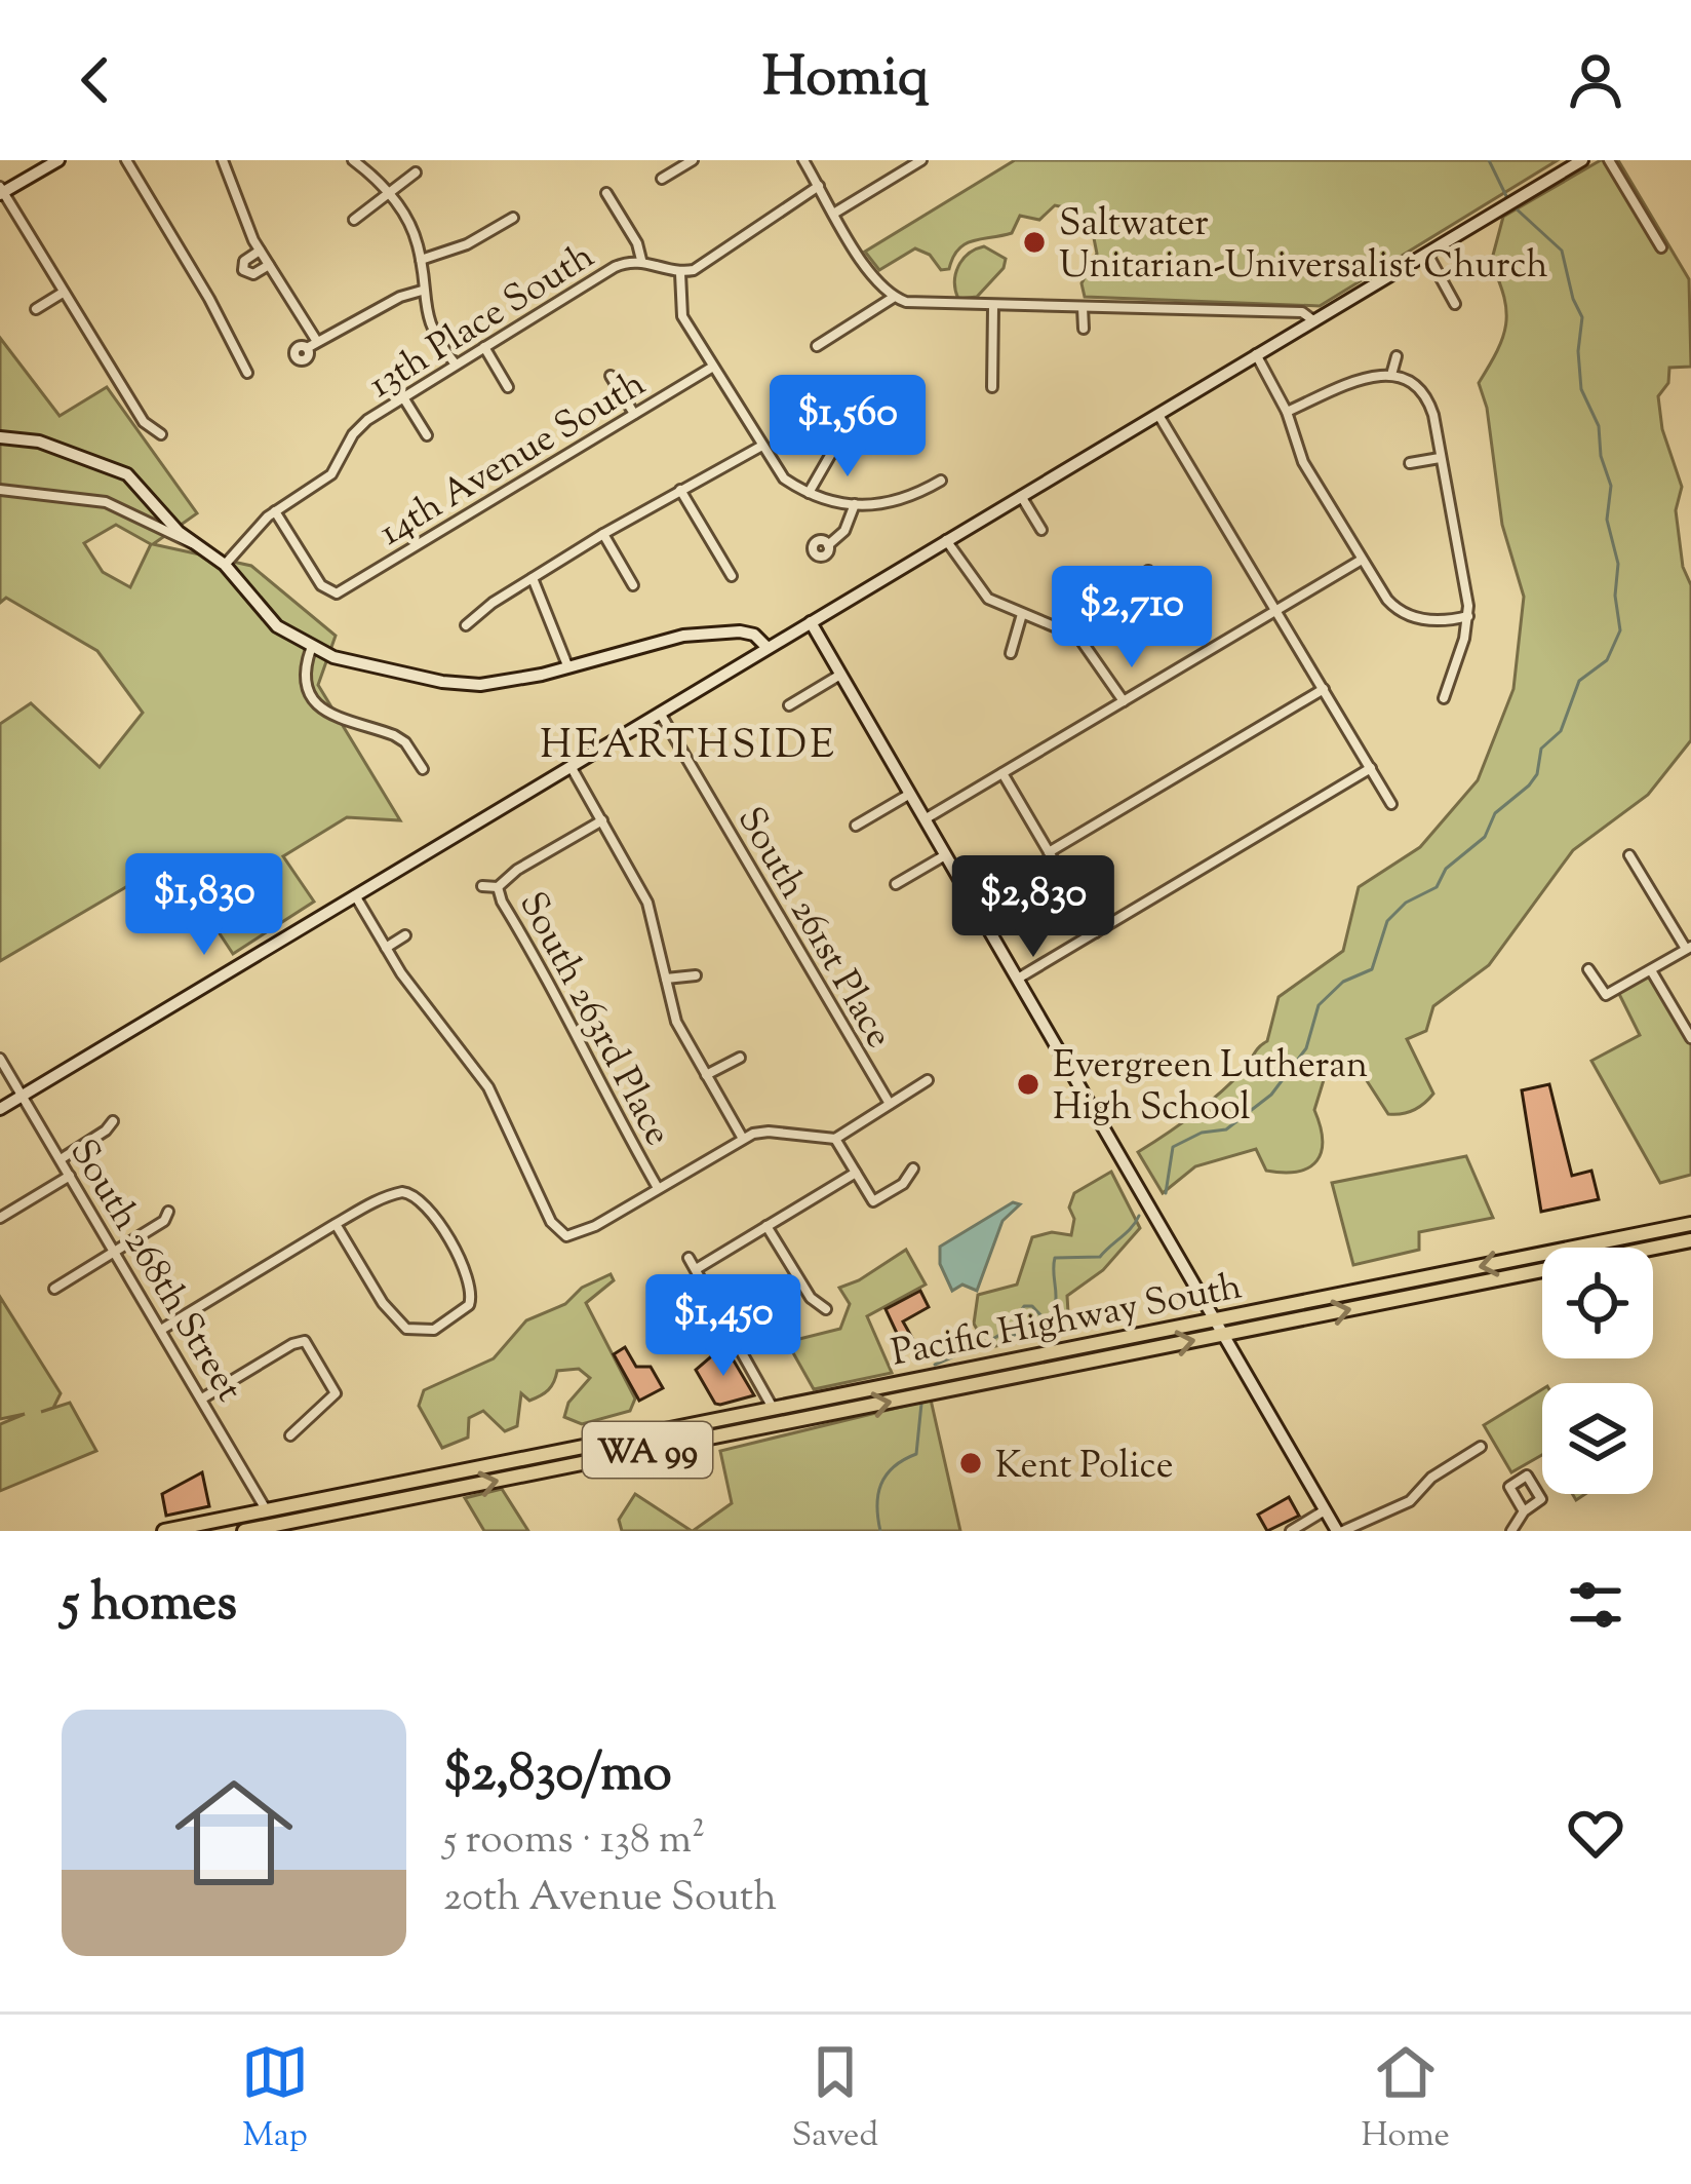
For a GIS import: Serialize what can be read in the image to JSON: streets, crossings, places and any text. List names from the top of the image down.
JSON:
{
  "streets": {
    "main road": ["Pacific Highway South", "WA 99"],
    "street": [
      "13th Place South",
      "14th Avenue South",
      "South 261st Place",
      "South 263rd Place",
      "South 268th Street"
    ]
  },
  "crossings": [
    ["13th Place South", "14th Avenue South"],
    ["South 268th Street", "Pacific Highway South"]
  ],
  "districts": ["HEARTHSIDE"],
  "places": ["Saltwater Unitarian-Universalist Church", "Evergreen Lutheran High School", "Kent Police"],
  "page": {
    "header": "Homiq",
    "price": [
      "$1,560",
      "$2,710",
      "$1,830",
      "$2,830",
      "$1,450"
    ],
    "heading": "5 homes",
    "list": [
      {
        "name": "$2,830/mo",
        "note": "5 rooms · 138 m² · 20th Avenue South"
      }
    ],
    "tabs": ["Map", "Saved", "Home"]
  }
}
